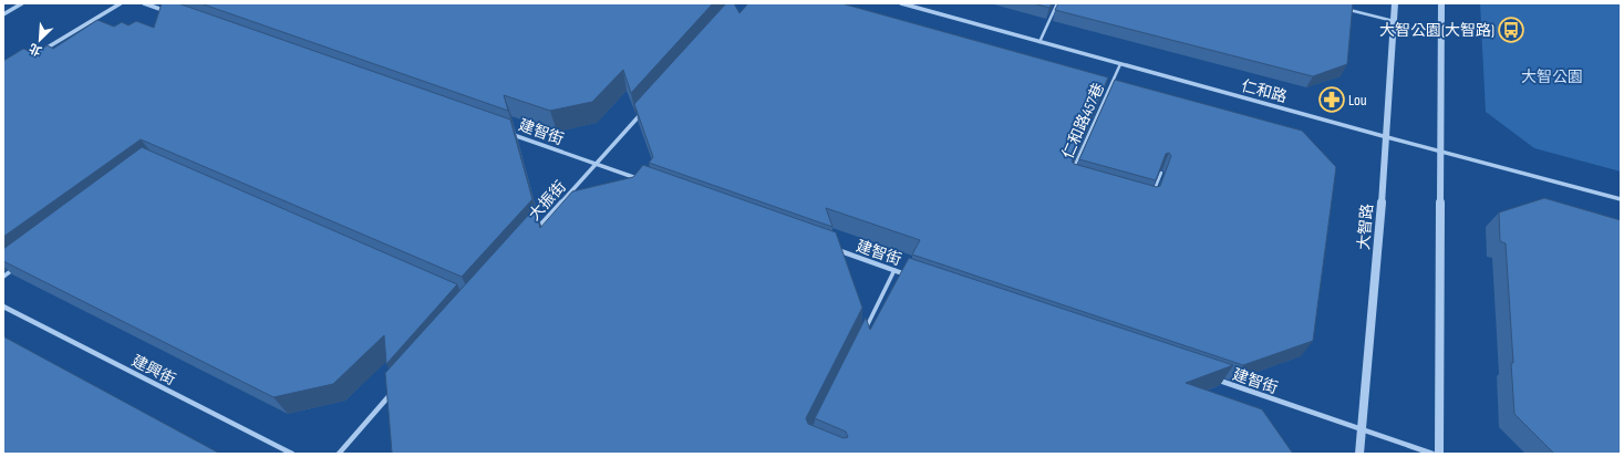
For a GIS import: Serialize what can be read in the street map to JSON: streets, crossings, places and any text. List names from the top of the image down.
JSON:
{
  "streets": {
    "street": [
      "仁和路",
      "建智街",
      "大振街",
      "大智路",
      "建興街"
    ],
    "lane": ["仁和路457巷"]
  },
  "crossings": [
    ["仁和路", "仁和路457巷"],
    ["仁和路", "大智路"],
    ["建智街", "大振街"],
    ["建智街", "大智路"]
  ],
  "parks": ["大智公園"],
  "places": {
    "bus stop": ["大智公園(大智路)"],
    "pharmacy": ["Lou"]
  },
  "north": "bottom left"
}
